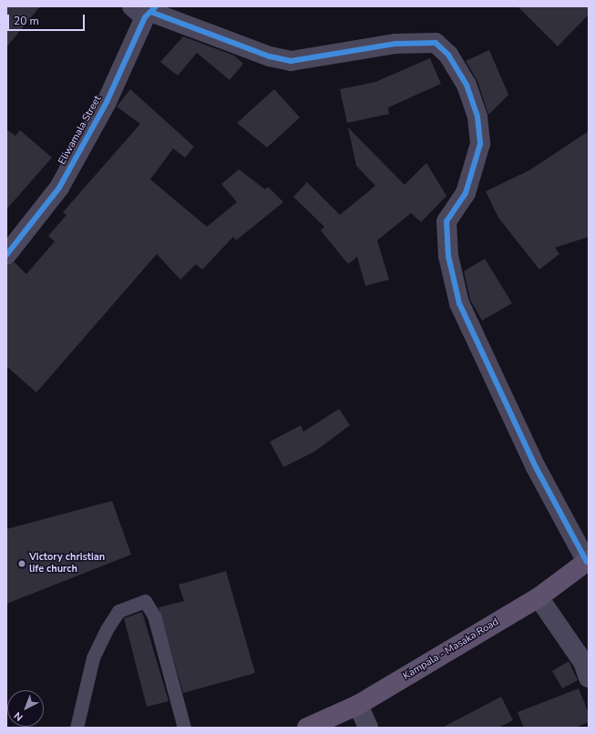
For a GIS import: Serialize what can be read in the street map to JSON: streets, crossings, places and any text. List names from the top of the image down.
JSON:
{
  "streets": {
    "main road": ["Kampala - Masaka Road"],
    "street": ["Eliwamala Street"]
  },
  "places": ["Victory christian life church"],
  "scale_bar": "20 m",
  "north": "bottom left"
}
